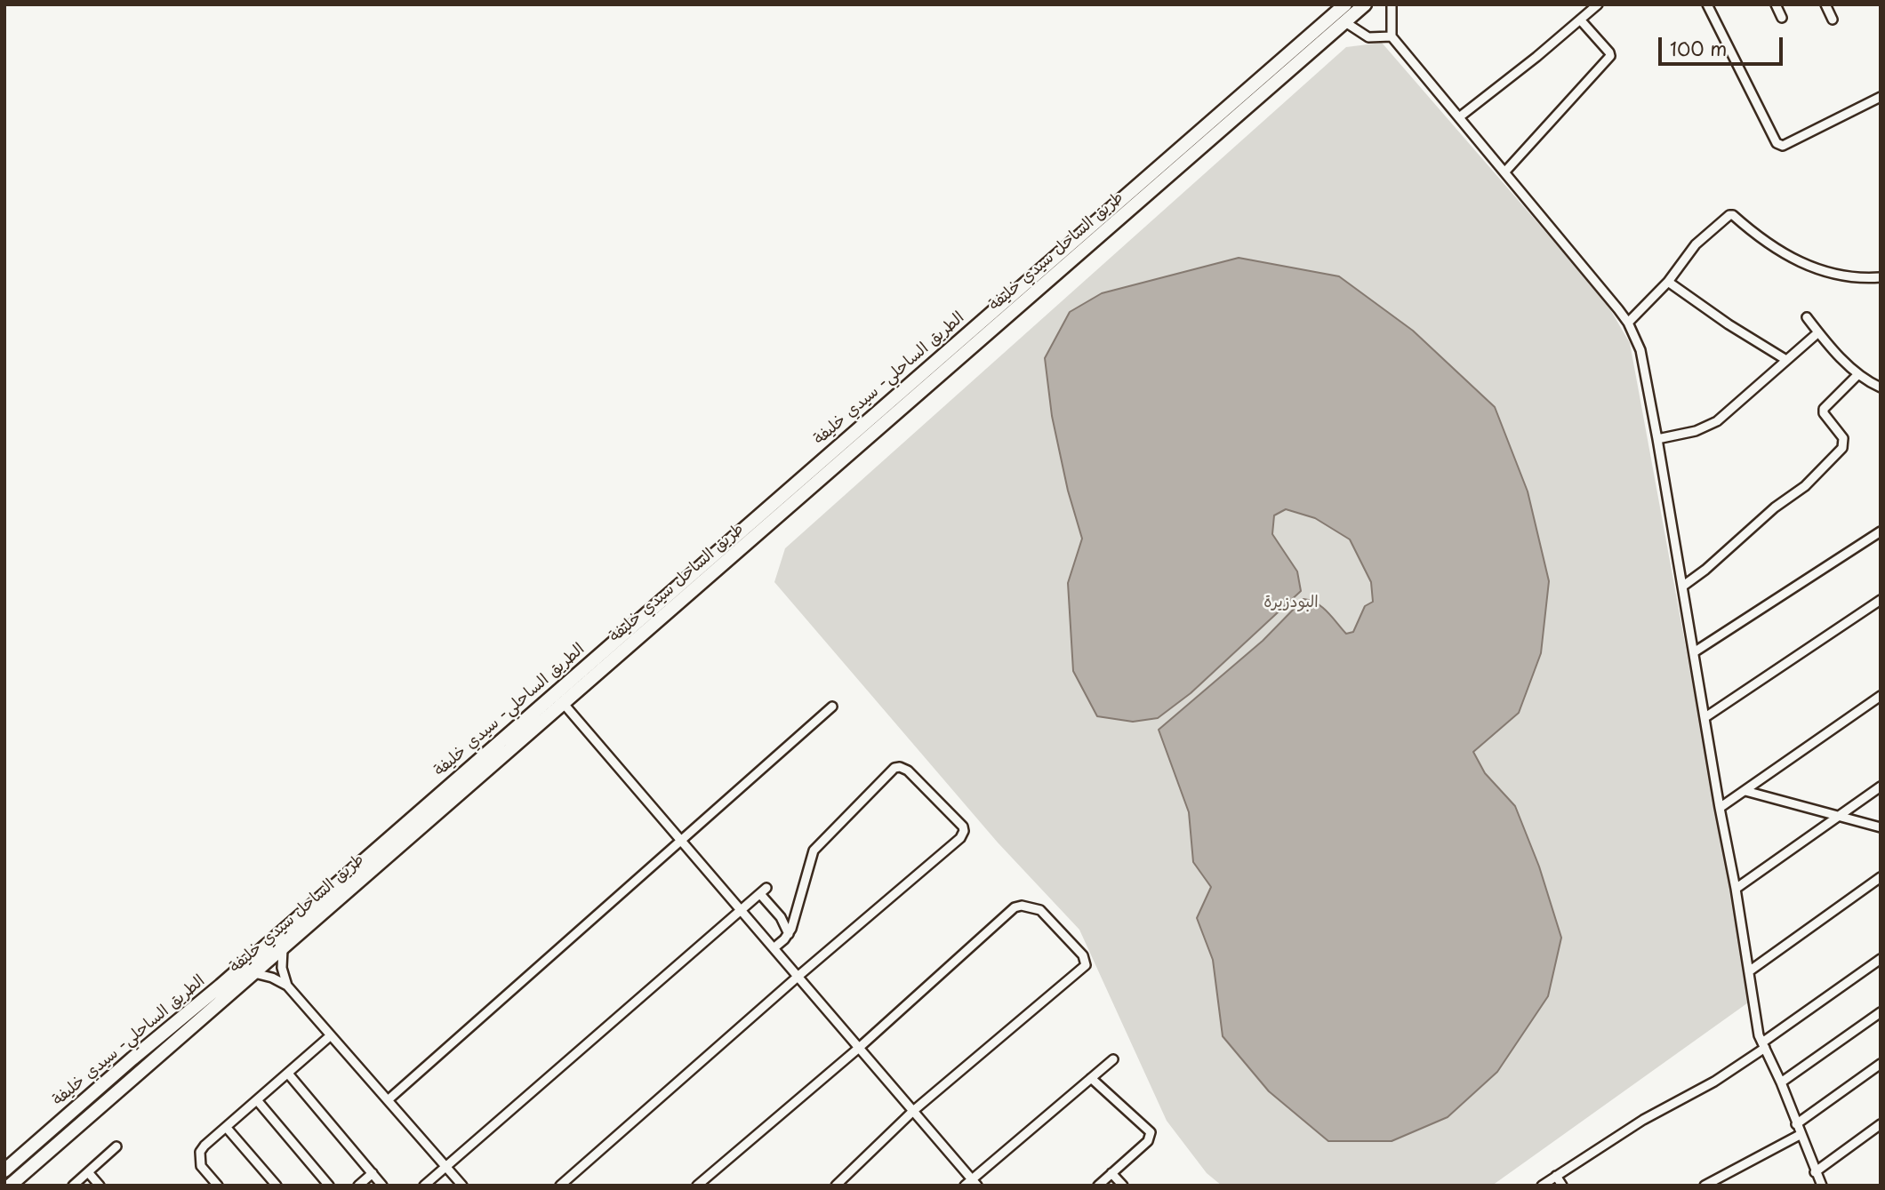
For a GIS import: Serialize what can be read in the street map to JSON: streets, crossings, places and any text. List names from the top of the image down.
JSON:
{
  "streets": {
    "highway": ["طريق الساحل سيدي خليفة", "الطريق الساحلي- سيدي خليفة"]
  },
  "parks": ["البودزيرة"],
  "scale_bar": "100 m"
}
